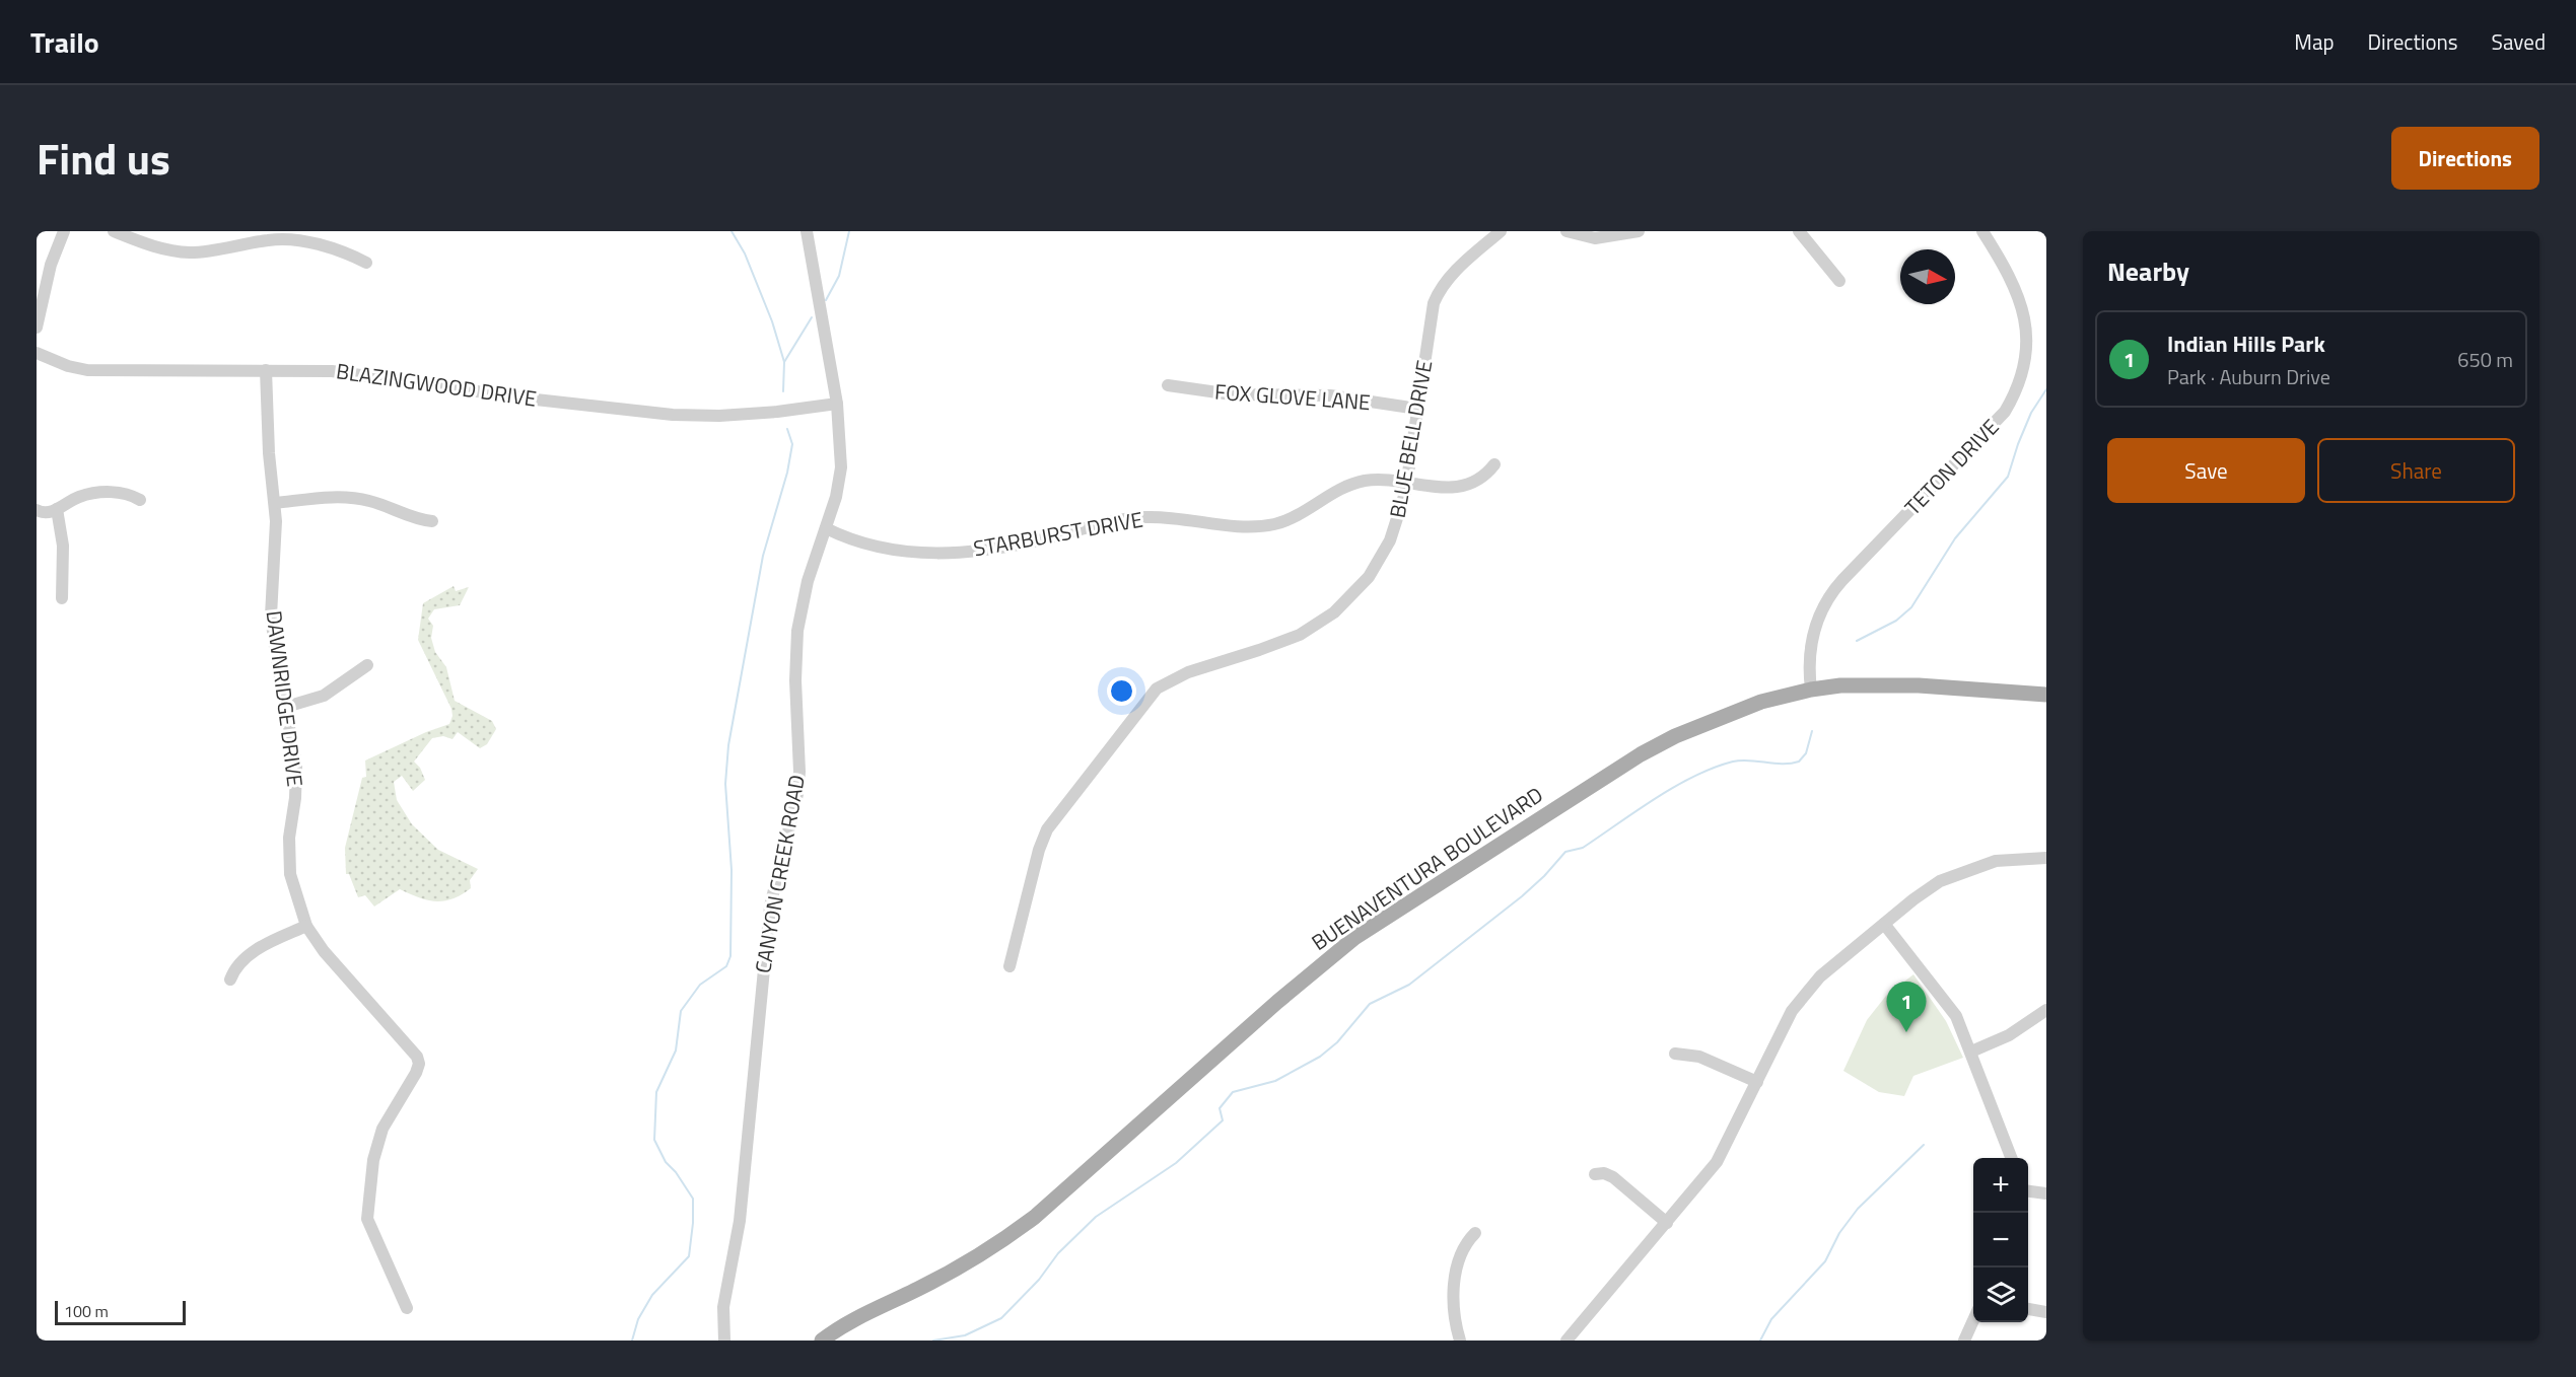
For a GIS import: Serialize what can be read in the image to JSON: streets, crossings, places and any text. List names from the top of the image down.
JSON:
{
  "streets": {
    "main road": ["BUENAVENTURA BOULEVARD"],
    "street": [
      "BLAZINGWOOD DRIVE",
      "FOX GLOVE LANE",
      "BLUE BELL DRIVE",
      "TETON DRIVE",
      "STARBURST DRIVE",
      "DAWNRIDGE DRIVE",
      "CANYON CREEK ROAD"
    ]
  },
  "crossings": [
    ["BLAZINGWOOD DRIVE", "DAWNRIDGE DRIVE"],
    ["BLAZINGWOOD DRIVE", "CANYON CREEK ROAD"],
    ["FOX GLOVE LANE", "BLUE BELL DRIVE"],
    ["BLUE BELL DRIVE", "STARBURST DRIVE"],
    ["TETON DRIVE", "BUENAVENTURA BOULEVARD"],
    ["STARBURST DRIVE", "CANYON CREEK ROAD"]
  ],
  "scale_bar": "100 m",
  "north": "right",
  "page": {
    "header": "Trailo",
    "nav": ["Map", "Directions", "Saved"],
    "title": "Find us",
    "buttons": [
      "Directions",
      ["Save", "Share"]
    ],
    "heading": "Nearby",
    "list": [
      {
        "mark": "1",
        "name": "Indian Hills Park",
        "note": "Park · Auburn Drive",
        "value": "650 m"
      }
    ],
    "pins": "1",
    "map_buttons": ["+", "−"],
    "scale": "100 m"
  }
}
